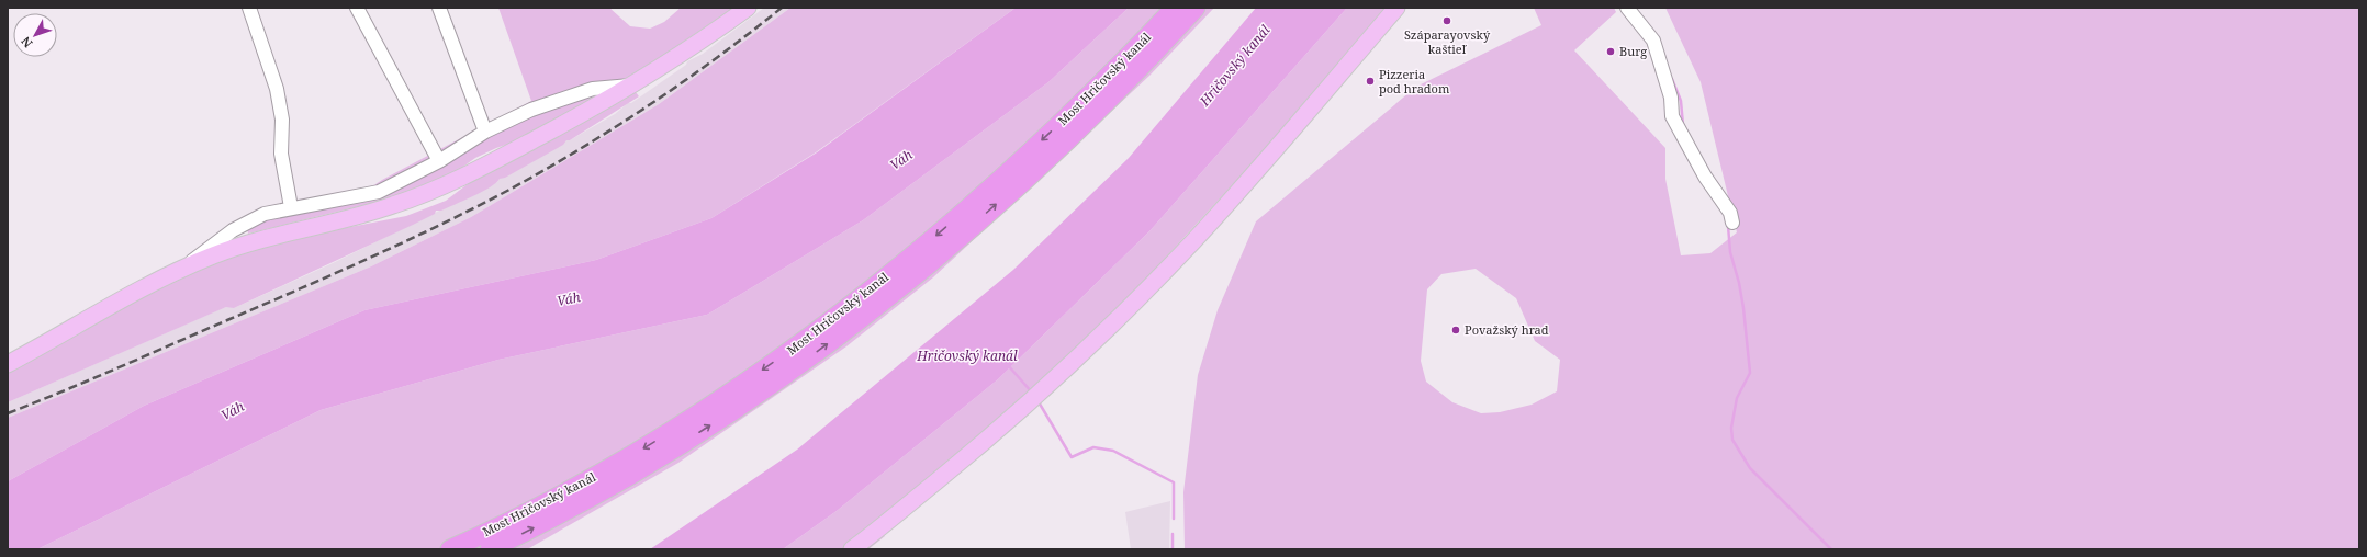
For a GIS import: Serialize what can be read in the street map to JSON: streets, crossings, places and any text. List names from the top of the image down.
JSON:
{
  "streets": {
    "highway": ["Most Hričovský kanál"]
  },
  "water": ["Hričovský kanál", "Váh"],
  "places": [
    "Száparayovský kaštieľ",
    "Burg",
    "Pizzeria pod hradom",
    "Považský hrad"
  ],
  "north": "bottom left"
}
